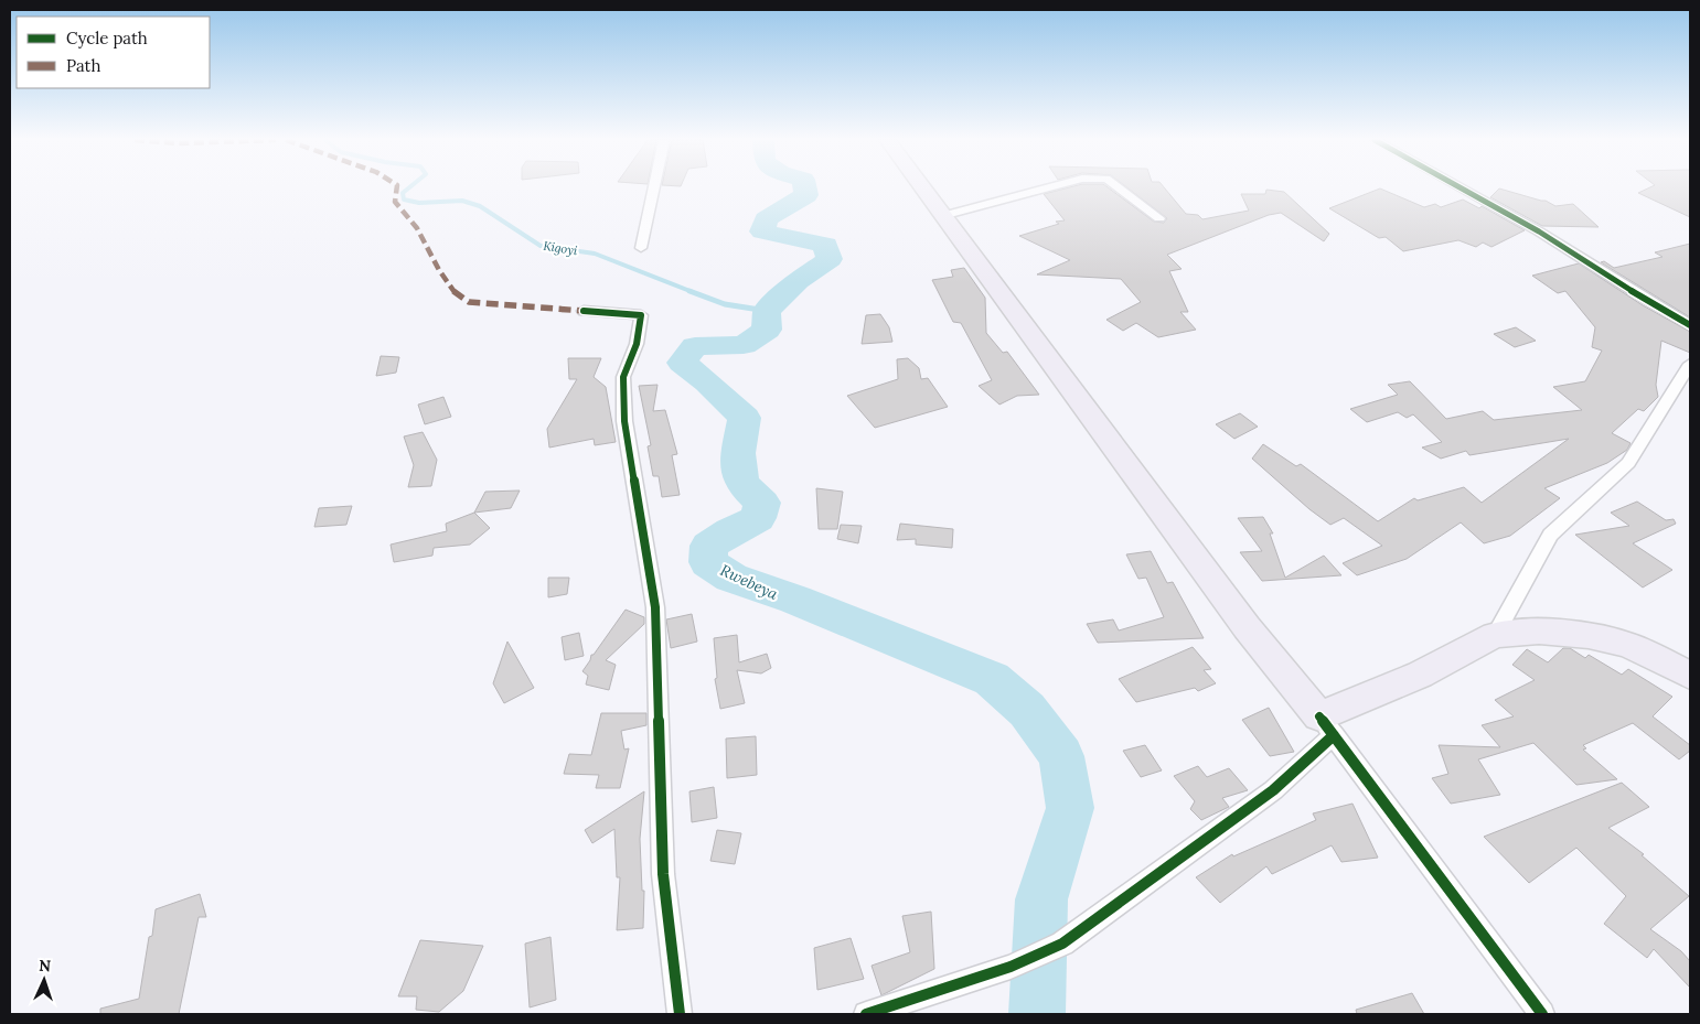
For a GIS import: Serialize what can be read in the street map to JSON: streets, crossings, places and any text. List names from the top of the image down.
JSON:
{
  "water": ["Kigoyi", "Rwebeya"],
  "legend": ["Cycle path", "Path"],
  "north": "top"
}
